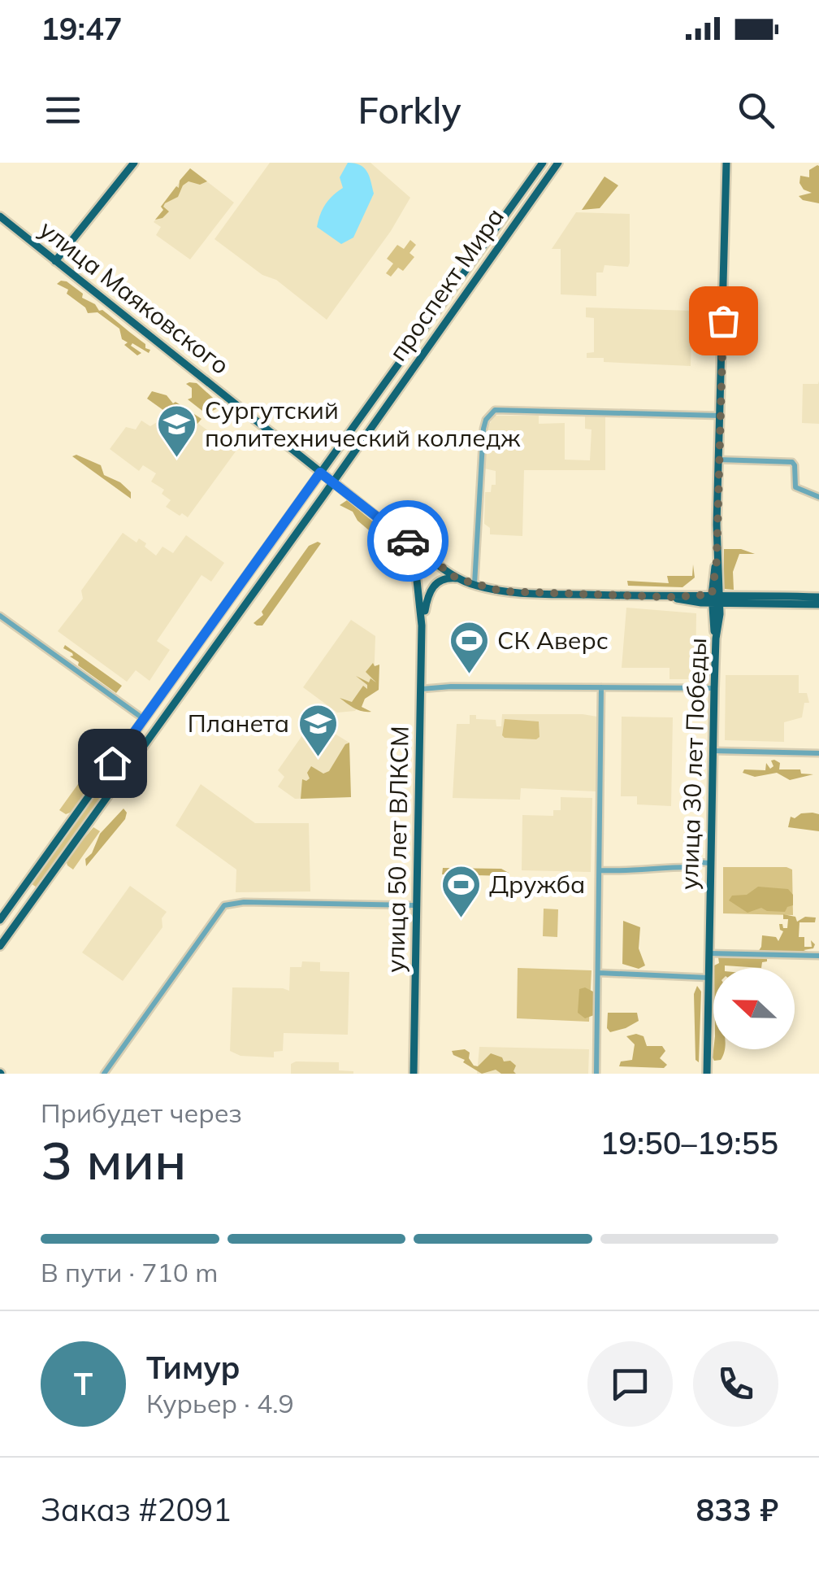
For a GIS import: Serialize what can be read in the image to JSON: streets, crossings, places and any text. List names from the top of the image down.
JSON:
{
  "streets": {
    "main road": [
      "проспект Мира",
      "улица Маяковского",
      "улица 30 лет Победы",
      "улица 50 лет ВЛКСМ"
    ]
  },
  "crossings": [
    ["проспект Мира", "улица Маяковского"],
    ["улица Маяковского", "улица 30 лет Победы"],
    ["улица Маяковского", "улица 50 лет ВЛКСМ"]
  ],
  "places": {
    "school or university": ["Сургутский политехнический колледж", "Планета"],
    "sports": ["СК Аверс", "Дружба"]
  },
  "north": "left",
  "page": {
    "status": "19:47",
    "header": "Forkly",
    "heading": ["3 мин", "Прибудет через", "19:50–19:55"],
    "panel": [
      "Тимур",
      "Курьер · 4.9",
      "Заказ #2091",
      "833 ₽"
    ],
    "bar": "В пути · 710 m",
    "round": "Т"
  }
}
